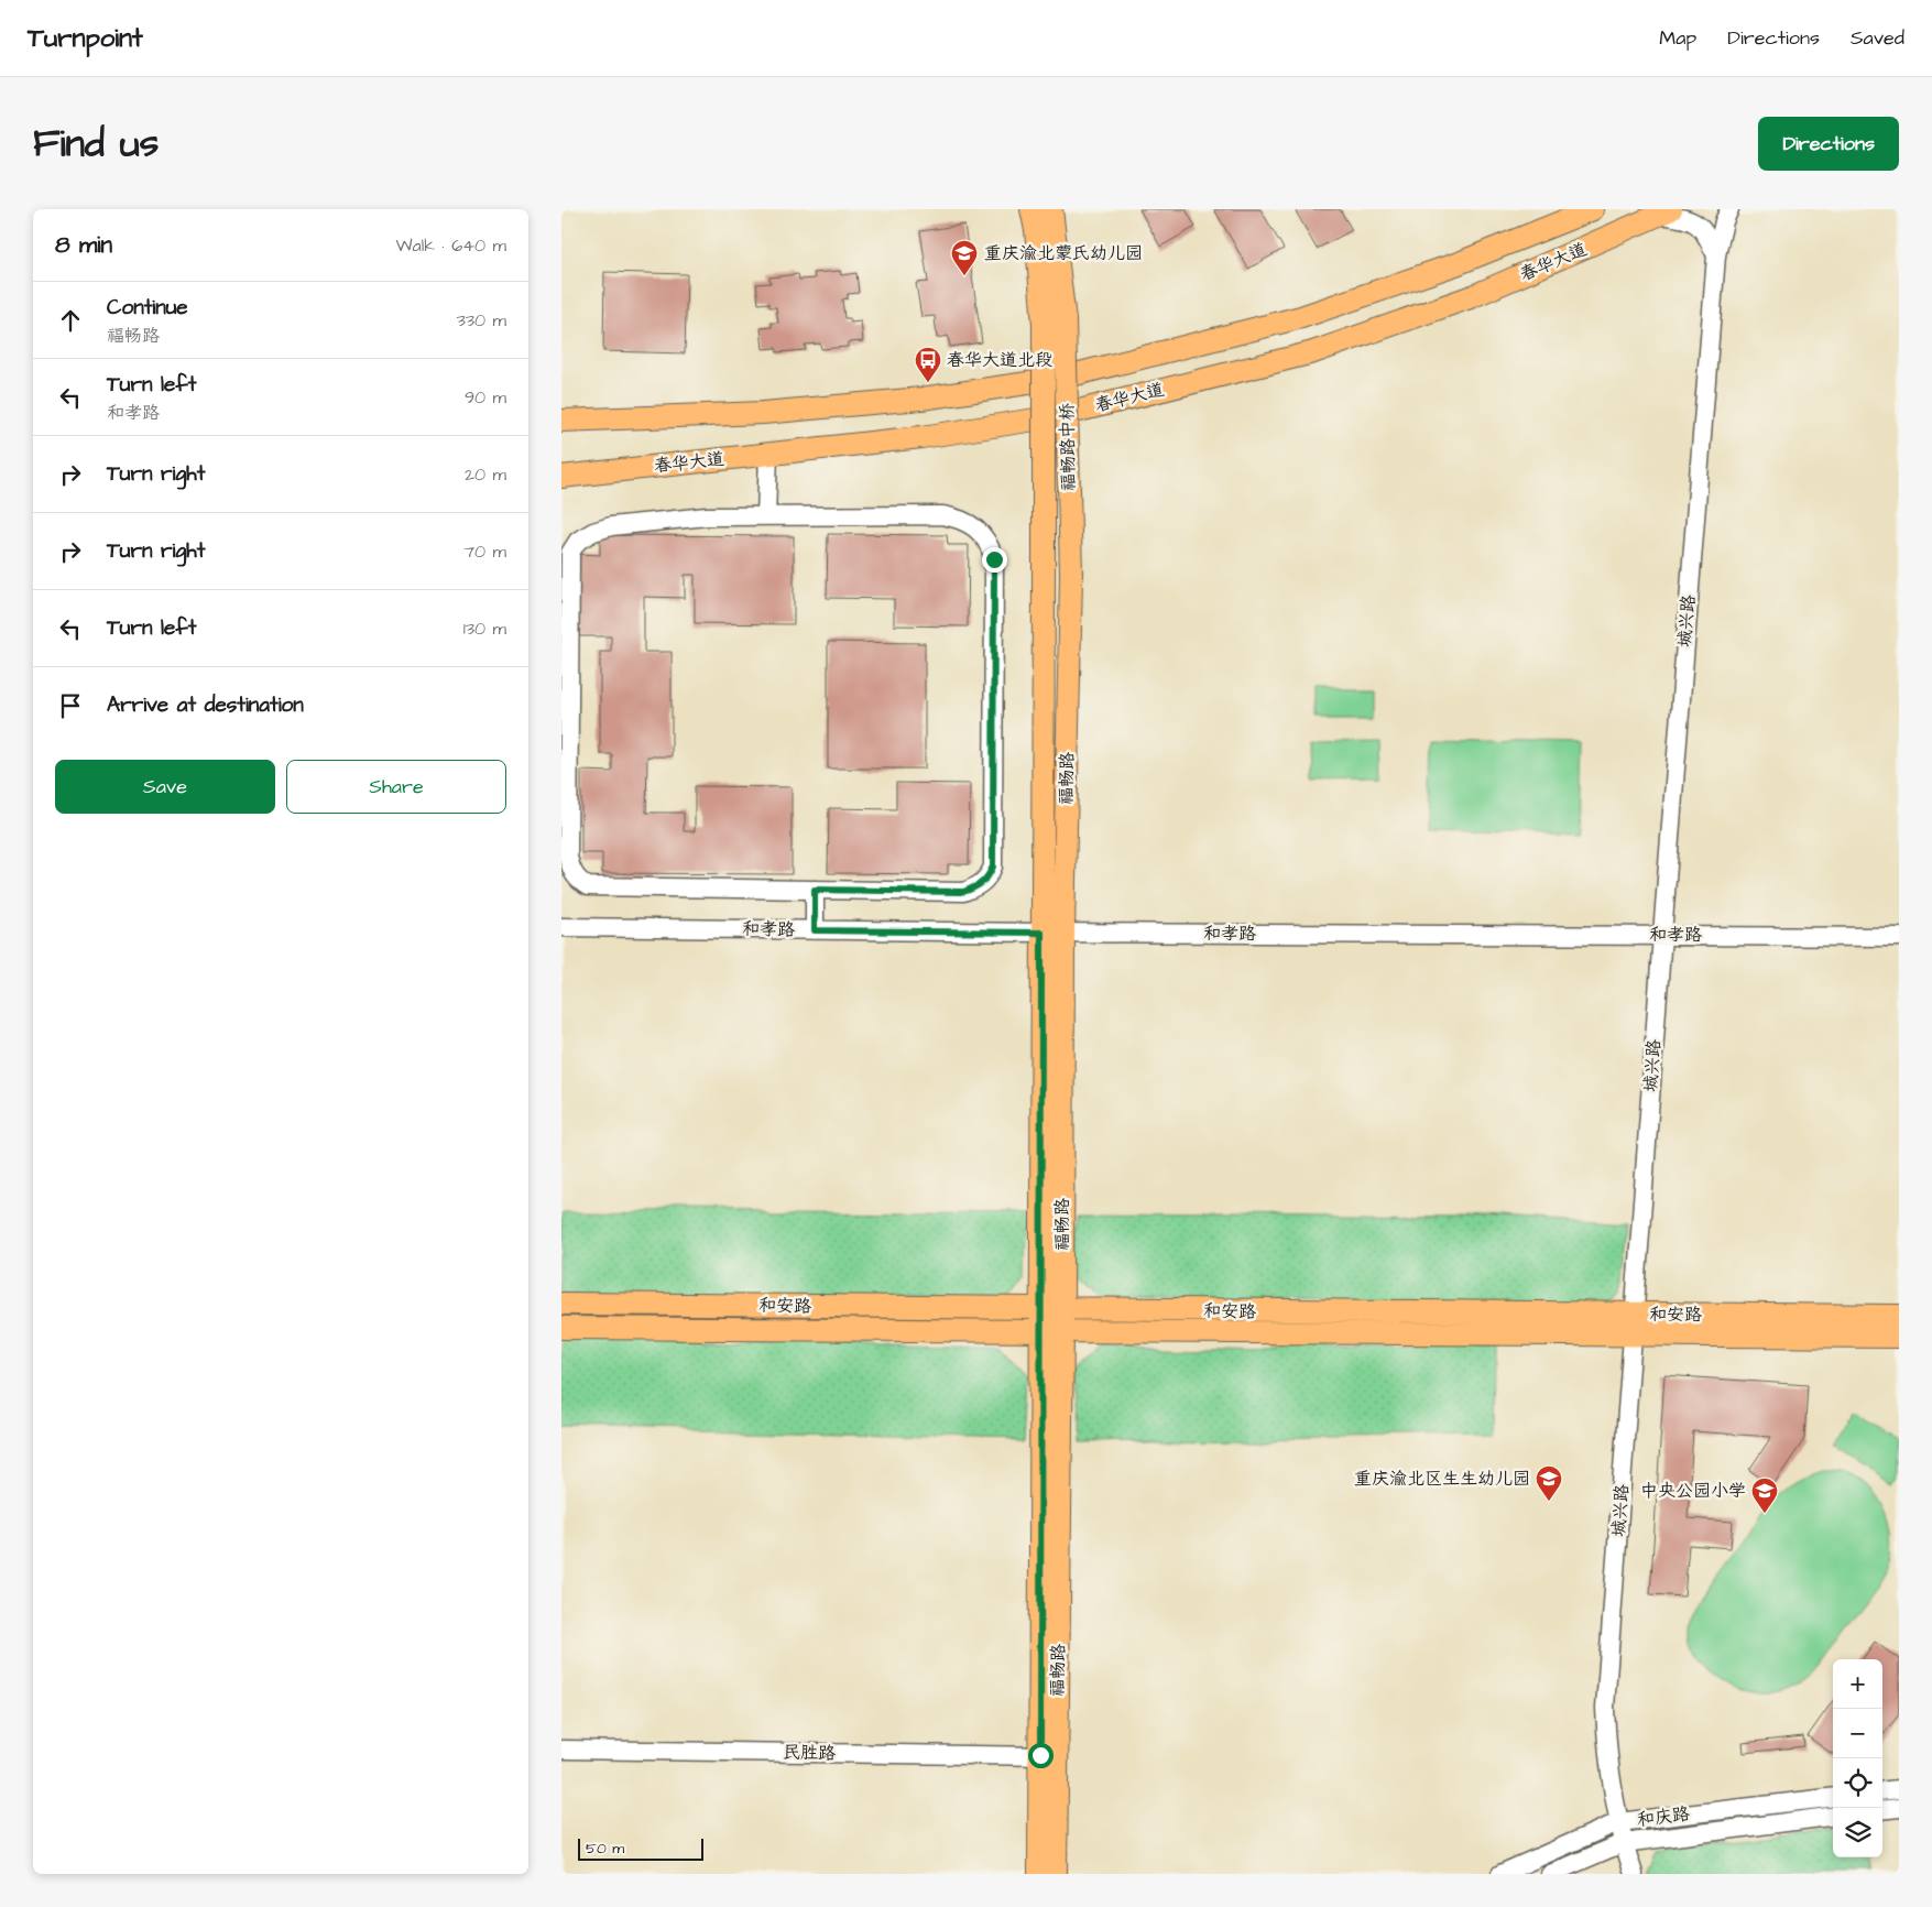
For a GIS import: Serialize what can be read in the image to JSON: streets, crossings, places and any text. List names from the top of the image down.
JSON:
{
  "streets": {
    "main road": [
      "春华大道",
      "福畅路中桥",
      "福畅路",
      "和安路"
    ],
    "street": [
      "城兴路",
      "和孝路",
      "民胜路",
      "和庆路"
    ]
  },
  "crossings": [
    ["福畅路中桥", "福畅路"],
    ["城兴路", "和孝路"],
    ["城兴路", "和安路"],
    ["城兴路", "和庆路"],
    ["福畅路", "和孝路"],
    ["福畅路", "和安路"],
    ["福畅路", "民胜路"]
  ],
  "places": {
    "school or university": ["重庆渝北蒙氏幼儿园", "重庆渝北区生生幼儿园", "中央公园小学"],
    "bus stop": ["春华大道北段"]
  },
  "scale_bar": "50 m",
  "page": {
    "header": "Turnpoint",
    "nav": ["Map", "Directions", "Saved"],
    "title": "Find us",
    "buttons": [
      "Directions",
      ["Save", "Share"]
    ],
    "heading": ["8 min", "Walk · 640 m"],
    "list": [
      ["Continue", "福畅路", "330 m"],
      ["Turn left", "和孝路", "90 m"],
      ["Turn right", "20 m"],
      ["Turn right", "70 m"],
      ["Turn left", "130 m"],
      "Arrive at destination"
    ],
    "map_buttons": ["+", "−"],
    "scale": "50 m"
  }
}
